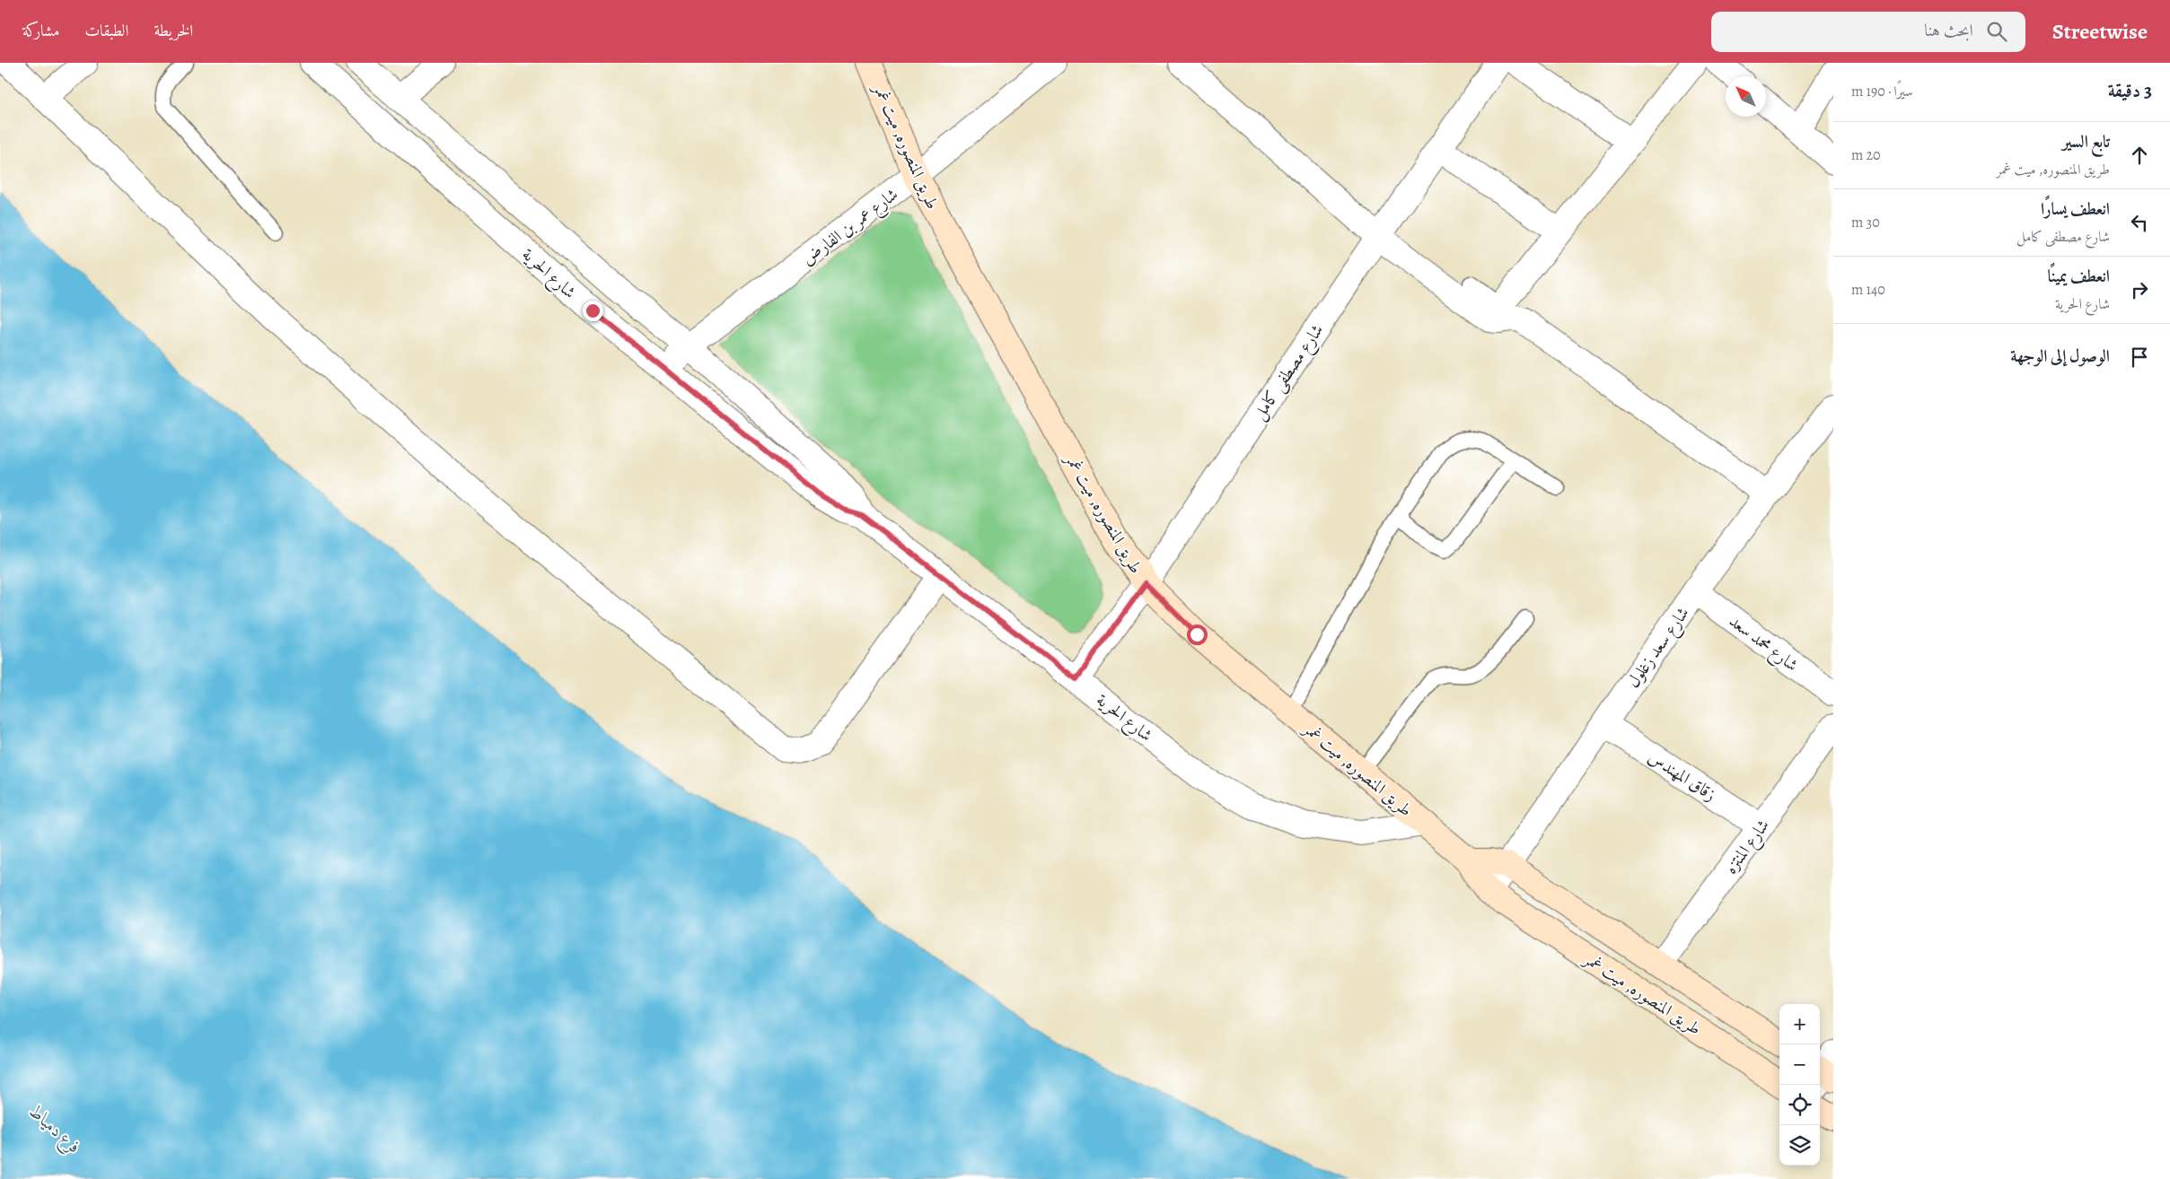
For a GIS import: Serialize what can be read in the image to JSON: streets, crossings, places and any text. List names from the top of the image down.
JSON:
{
  "streets": {
    "main road": ["طريق المنصوره, ميت غمر"],
    "street": [
      "شارع عمر بن الفارض",
      "شارع الحرية",
      "شارع مصطفى كامل",
      "شارع محمد سعد",
      "شارع سعد زغلول",
      "زقاق المهندس",
      "شارع المنتزه"
    ]
  },
  "crossings": [
    ["طريق المنصوره, ميت غمر", "شارع عمر بن الفارض"],
    ["طريق المنصوره, ميت غمر", "شارع الحرية"],
    ["طريق المنصوره, ميت غمر", "شارع مصطفى كامل"],
    ["طريق المنصوره, ميت غمر", "شارع سعد زغلول"],
    ["طريق المنصوره, ميت غمر", "شارع المنتزه"],
    ["شارع عمر بن الفارض", "شارع الحرية"],
    ["شارع الحرية", "شارع مصطفى كامل"],
    ["شارع محمد سعد", "شارع سعد زغلول"],
    ["شارع سعد زغلول", "زقاق المهندس"],
    ["زقاق المهندس", "شارع المنتزه"]
  ],
  "water": ["فرع دمياط"],
  "north": "top left",
  "page": {
    "header": "Streetwise",
    "search": "ابحث هنا",
    "nav": ["الخريطة", "الطبقات", "مشاركة"],
    "heading": ["3 دقيقة", "سيرًا · 190 m"],
    "list": [
      ["تابع السير", "طريق المنصوره, ميت غمر", "20 m"],
      ["انعطف يسارًا", "شارع مصطفى كامل", "30 m"],
      ["انعطف يمينًا", "شارع الحرية", "140 m"],
      "الوصول إلى الوجهة"
    ],
    "map_buttons": ["+", "−"]
  }
}
